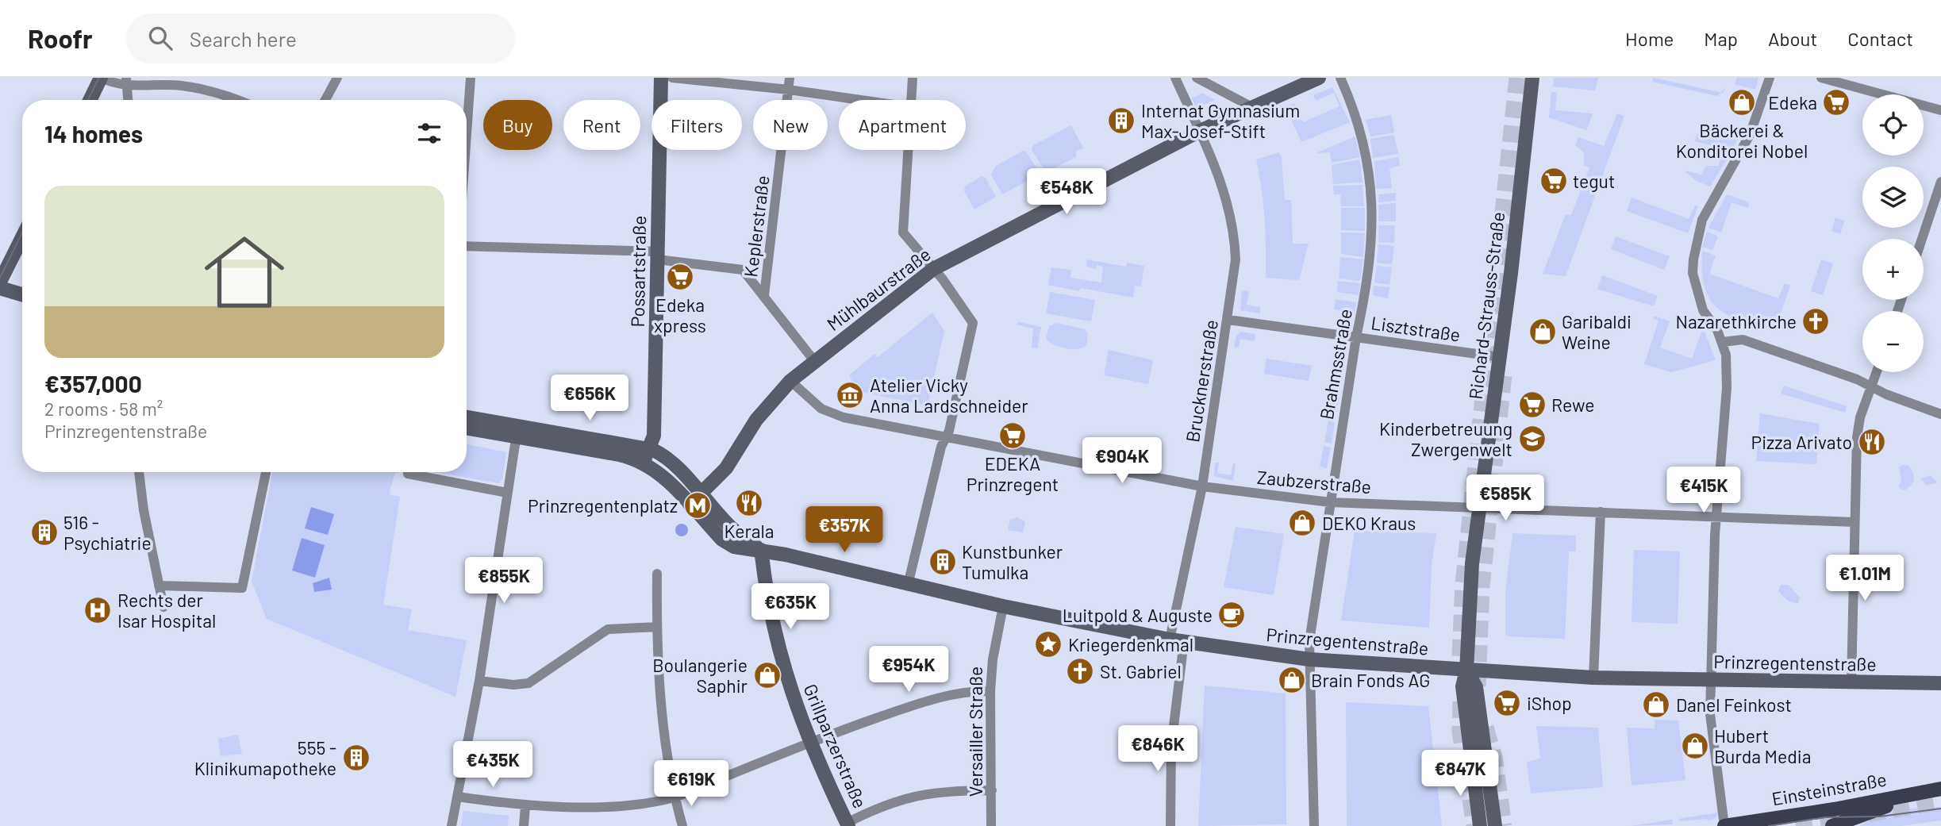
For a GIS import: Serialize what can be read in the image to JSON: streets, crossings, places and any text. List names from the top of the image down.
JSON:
{
  "streets": {
    "main road": [
      "Possartstraße",
      "Mühlbaurstraße",
      "Richard-Strauss-Straße",
      "Prinzregentenstraße",
      "Grillparzerstraße",
      "Einsteinstraße"
    ],
    "street": [
      "Keplerstraße",
      "Lisztstraße",
      "Brahmsstraße",
      "Brucknerstraße",
      "Zaubzerstraße",
      "Versailler Straße"
    ]
  },
  "crossings": [
    ["Keplerstraße", "Mühlbaurstraße"],
    ["Possartstraße", "Prinzregentenstraße"],
    ["Mühlbaurstraße", "Brucknerstraße"],
    ["Mühlbaurstraße", "Zaubzerstraße"],
    ["Mühlbaurstraße", "Prinzregentenstraße"],
    ["Richard-Strauss-Straße", "Lisztstraße"],
    ["Richard-Strauss-Straße", "Zaubzerstraße"],
    ["Richard-Strauss-Straße", "Prinzregentenstraße"],
    ["Lisztstraße", "Brahmsstraße"],
    ["Lisztstraße", "Brucknerstraße"],
    ["Brahmsstraße", "Zaubzerstraße"],
    ["Brahmsstraße", "Prinzregentenstraße"],
    ["Brucknerstraße", "Zaubzerstraße"],
    ["Brucknerstraße", "Prinzregentenstraße"],
    ["Prinzregentenstraße", "Versailler Straße"],
    ["Prinzregentenstraße", "Grillparzerstraße"]
  ],
  "places": {
    "shop": [
      "Bäckerei & Konditorei Nobel",
      "Garibaldi Weine",
      "DEKO Kraus",
      "Boulangerie Saphir",
      "Brain Fonds AG",
      "Danel Feinkost",
      "Hubert Burda Media"
    ],
    "supermarket": [
      "Edeka",
      "tegut",
      "Edeka xpress",
      "Rewe",
      "EDEKA Prinzregent",
      "iShop"
    ],
    "building": [
      "Internat Gymnasium Max-Josef-Stift",
      "516 - Psychiatrie",
      "Kunstbunker Tumulka",
      "555 - Klinikumapotheke"
    ],
    "church": ["Nazarethkirche", "St. Gabriel"],
    "museum": ["Atelier Vicky Anna Lardschneider"],
    "school or university": ["Kinderbetreuung Zwergenwelt"],
    "restaurant": ["Pizza Arivato", "Kerala"],
    "metro station": ["Prinzregentenplatz"],
    "hospital": ["Rechts der Isar Hospital"],
    "cafe": ["Luitpold & Auguste"],
    "place": ["Kriegerdenkmal"]
  },
  "page": {
    "header": "Roofr",
    "search": "Search here",
    "nav": [
      "Home",
      "Map",
      "About",
      "Contact"
    ],
    "map_buttons": ["+", "−"],
    "chip": [
      "Buy",
      "Rent",
      "Filters",
      "New",
      "Apartment"
    ],
    "heading": "14 homes",
    "list": [
      {
        "name": "€357,000",
        "note": "2 rooms · 58 m² · Prinzregentenstraße"
      }
    ],
    "price": [
      "€548K",
      "€656K",
      "€904K",
      "€415K",
      "€585K",
      "€357K",
      "€1.01M",
      "€855K",
      "€635K",
      "€954K",
      "€846K",
      "€435K",
      "€847K",
      "€619K"
    ]
  }
}
